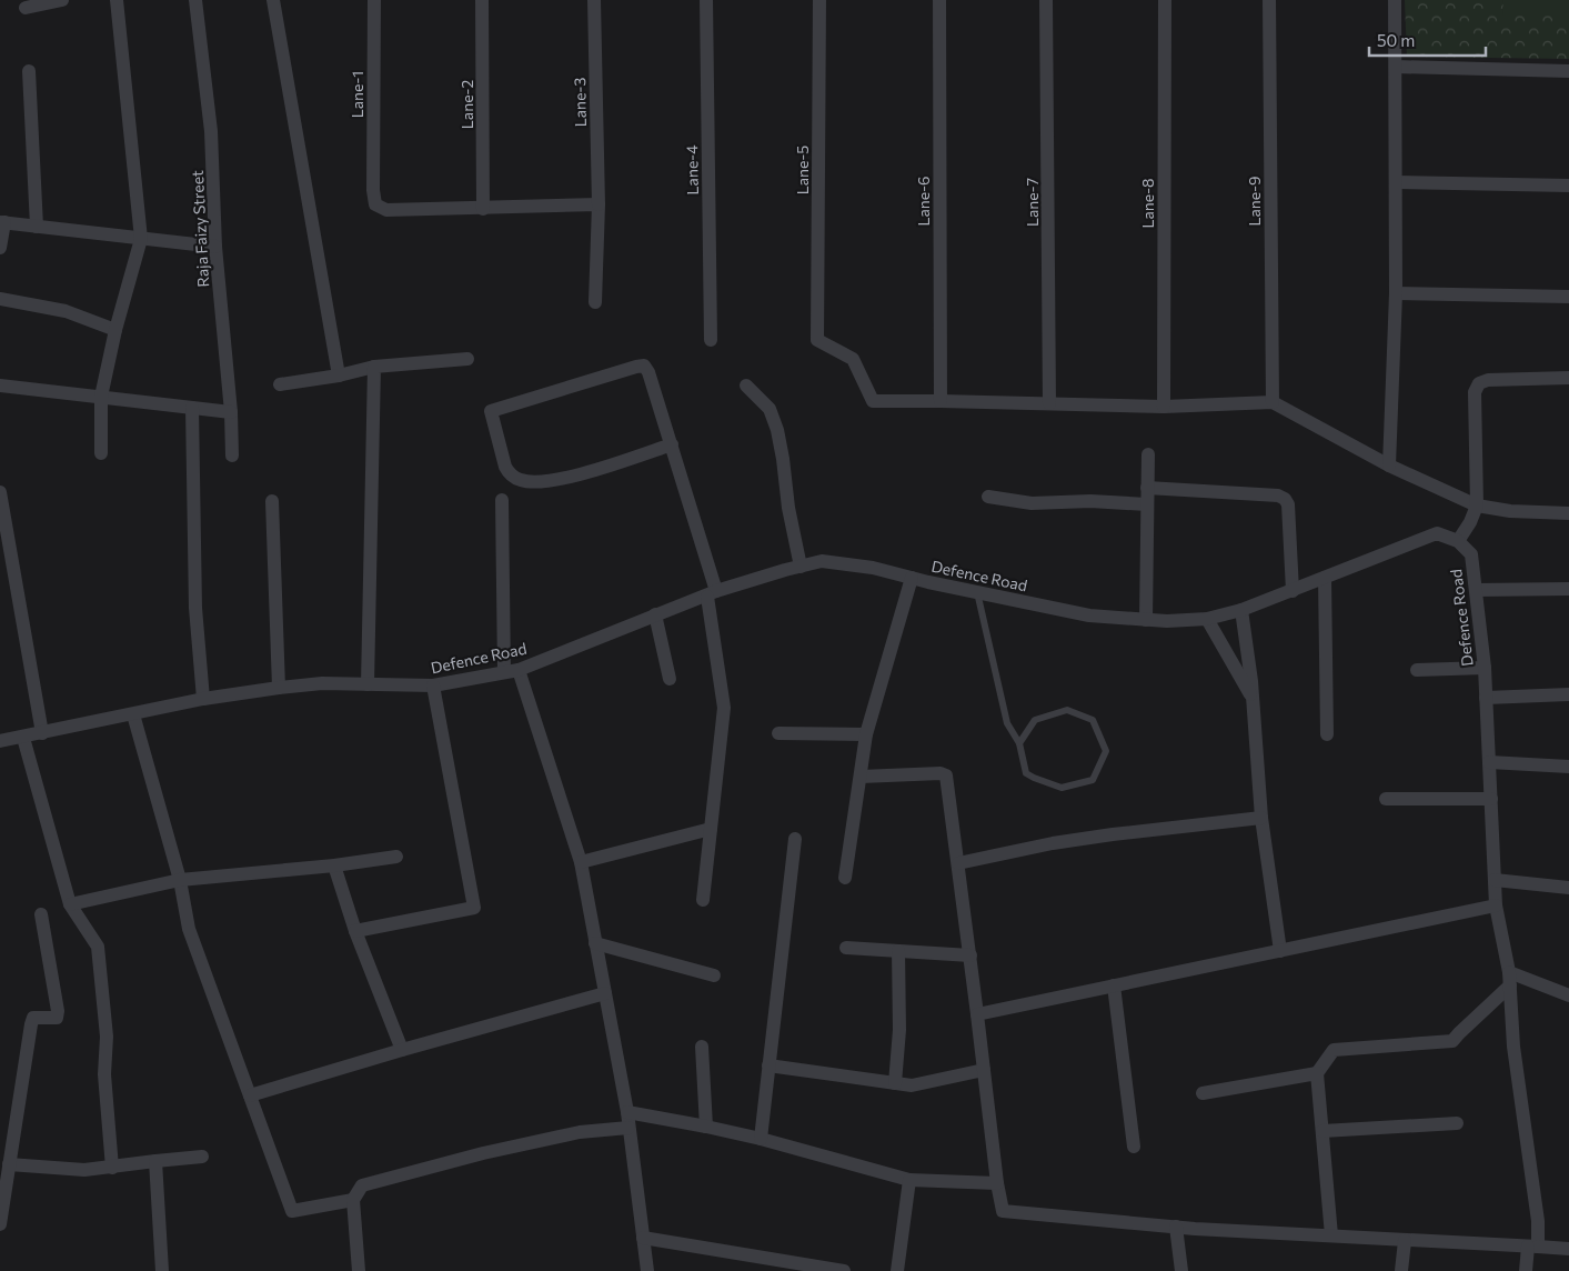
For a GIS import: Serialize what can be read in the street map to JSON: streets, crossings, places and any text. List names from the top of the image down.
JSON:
{
  "streets": {
    "street": [
      "Lane-1",
      "Lane-3",
      "Lane-2",
      "Lane-4",
      "Lane-5",
      "Lane-6",
      "Lane-9",
      "Lane-7",
      "Lane-8",
      "Raja Faizy Street",
      "Defence Road"
    ]
  },
  "crossings": [
    ["Lane-1", "Lane-2"],
    ["Lane-5", "Lane-6"]
  ],
  "scale_bar": "50 m"
}
